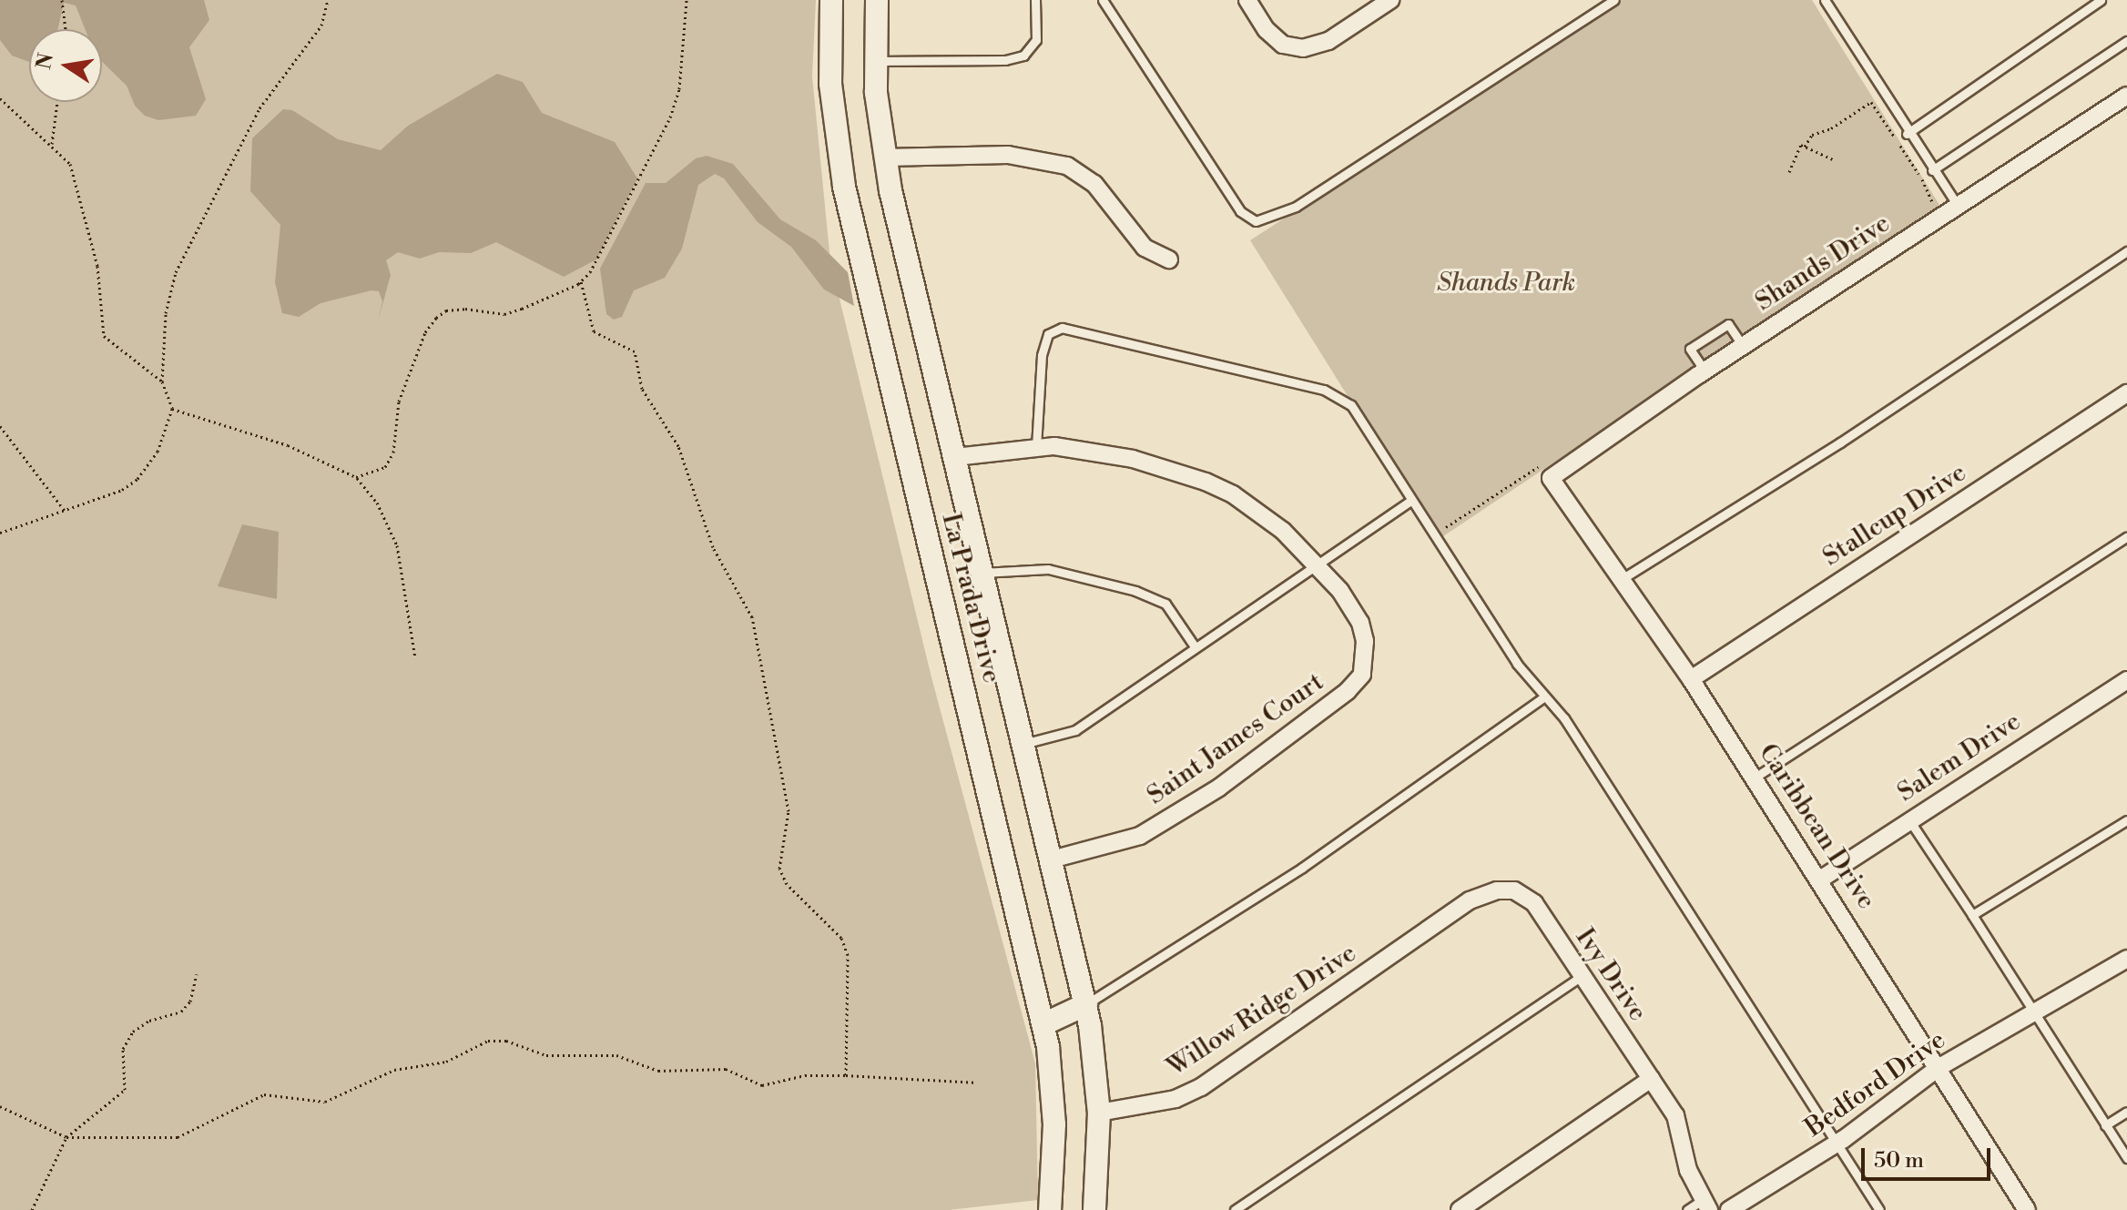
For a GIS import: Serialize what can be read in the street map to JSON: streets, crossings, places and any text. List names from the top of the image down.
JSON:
{
  "streets": {
    "main road": ["La Prada Drive"],
    "street": [
      "Shands Drive",
      "Stallcup Drive",
      "Saint James Court",
      "Salem Drive",
      "Caribbean Drive",
      "Ivy Drive",
      "Willow Ridge Drive",
      "Bedford Drive"
    ]
  },
  "crossings": [
    ["Shands Drive", "Caribbean Drive"],
    ["Stallcup Drive", "Caribbean Drive"],
    ["La Prada Drive", "Saint James Court"],
    ["La Prada Drive", "Willow Ridge Drive"],
    ["Salem Drive", "Caribbean Drive"],
    ["Caribbean Drive", "Bedford Drive"],
    ["Ivy Drive", "Willow Ridge Drive"]
  ],
  "parks": ["Shands Park"],
  "scale_bar": "50 m",
  "north": "left"
}
